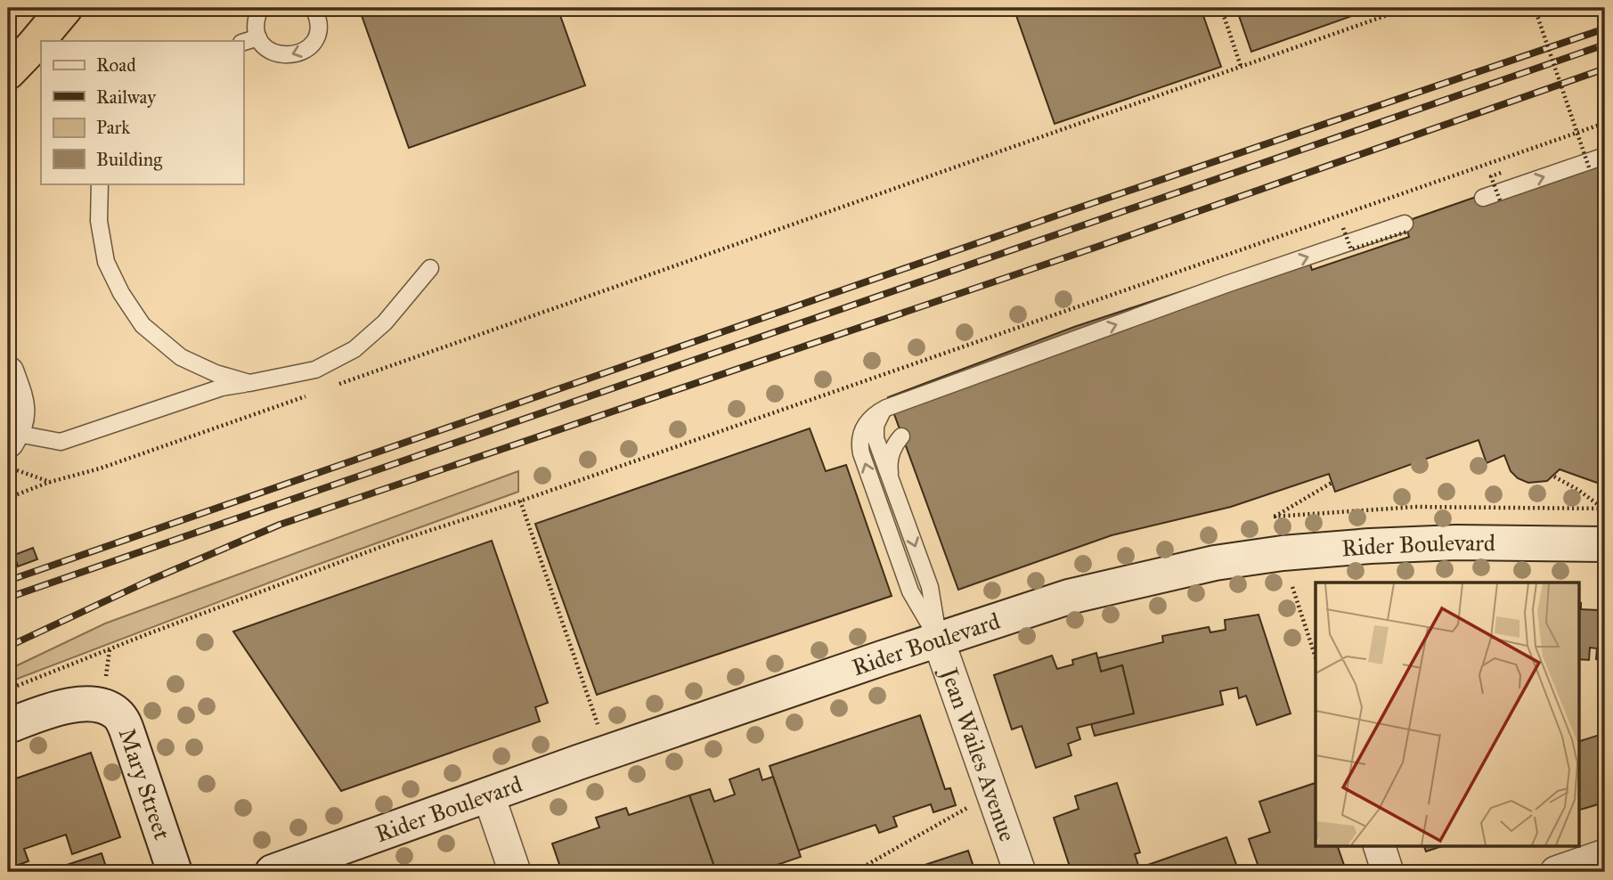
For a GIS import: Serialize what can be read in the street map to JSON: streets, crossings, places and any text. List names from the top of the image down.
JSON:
{
  "streets": {
    "street": ["Rider Boulevard", "Jean Wailes Avenue", "Mary Street"]
  },
  "crossings": [
    ["Rider Boulevard", "Jean Wailes Avenue"]
  ],
  "legend": [
    "Road",
    "Railway",
    "Park",
    "Building"
  ]
}
